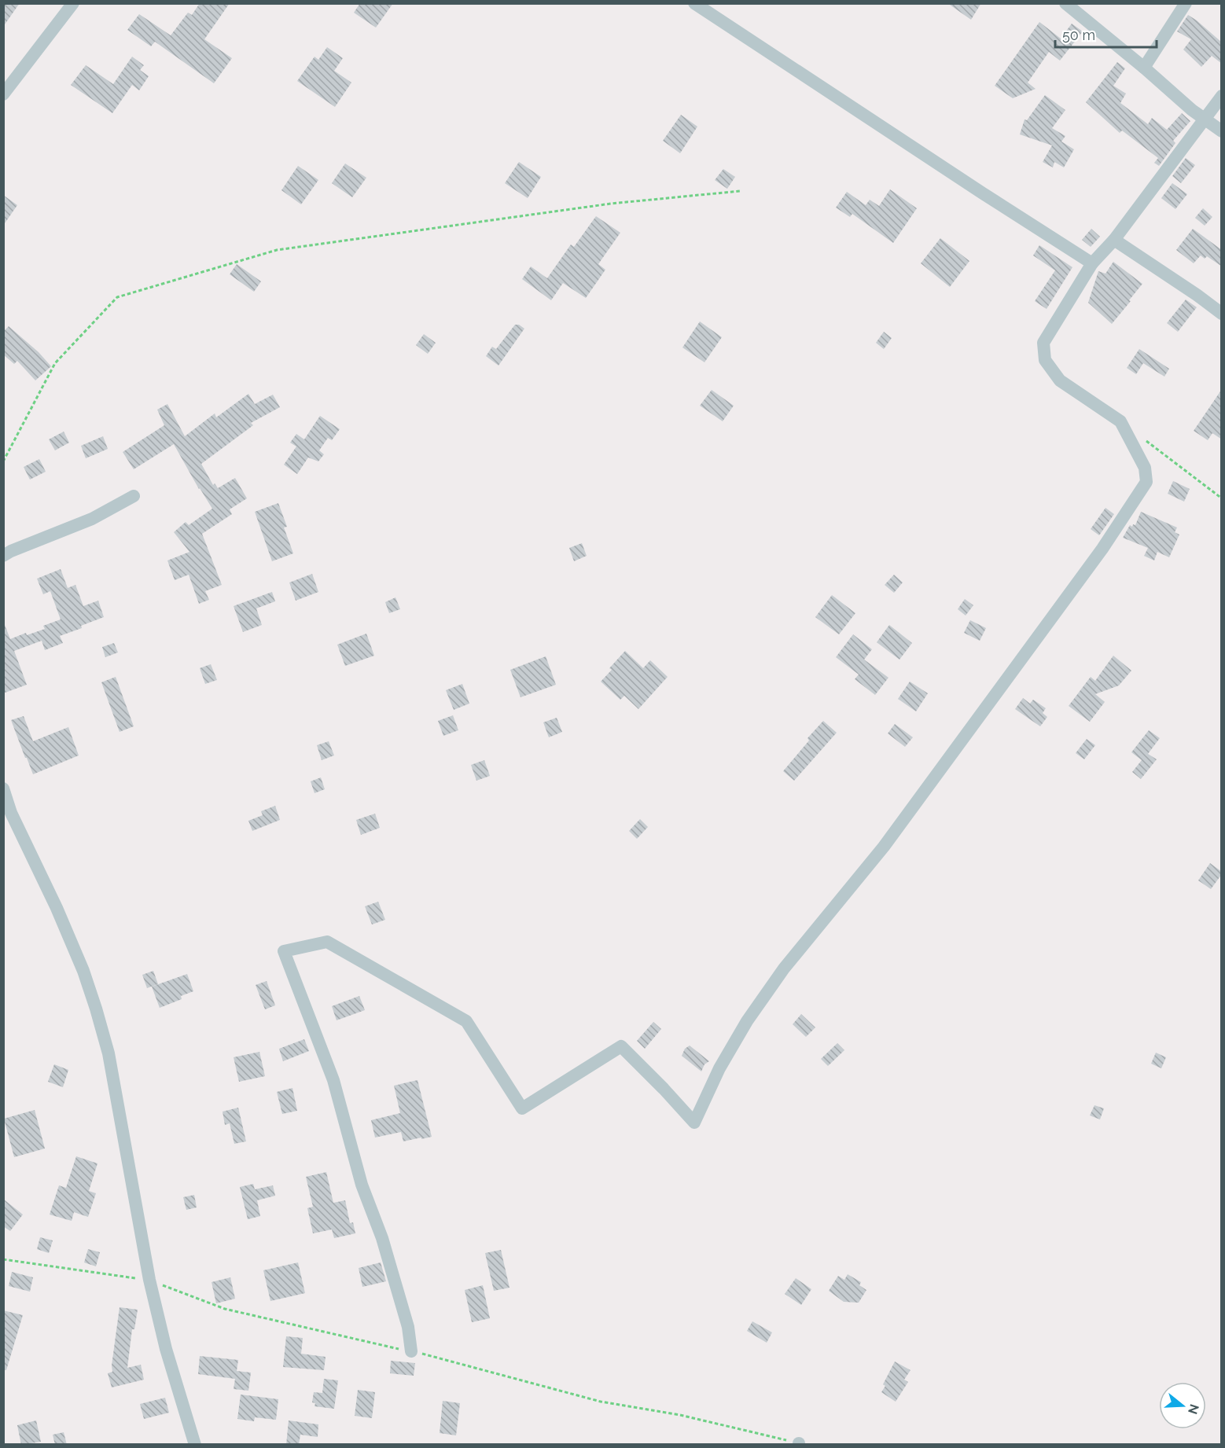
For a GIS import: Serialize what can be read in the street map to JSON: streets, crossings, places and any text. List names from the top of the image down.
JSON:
{
  "scale_bar": "50 m",
  "north": "right"
}
